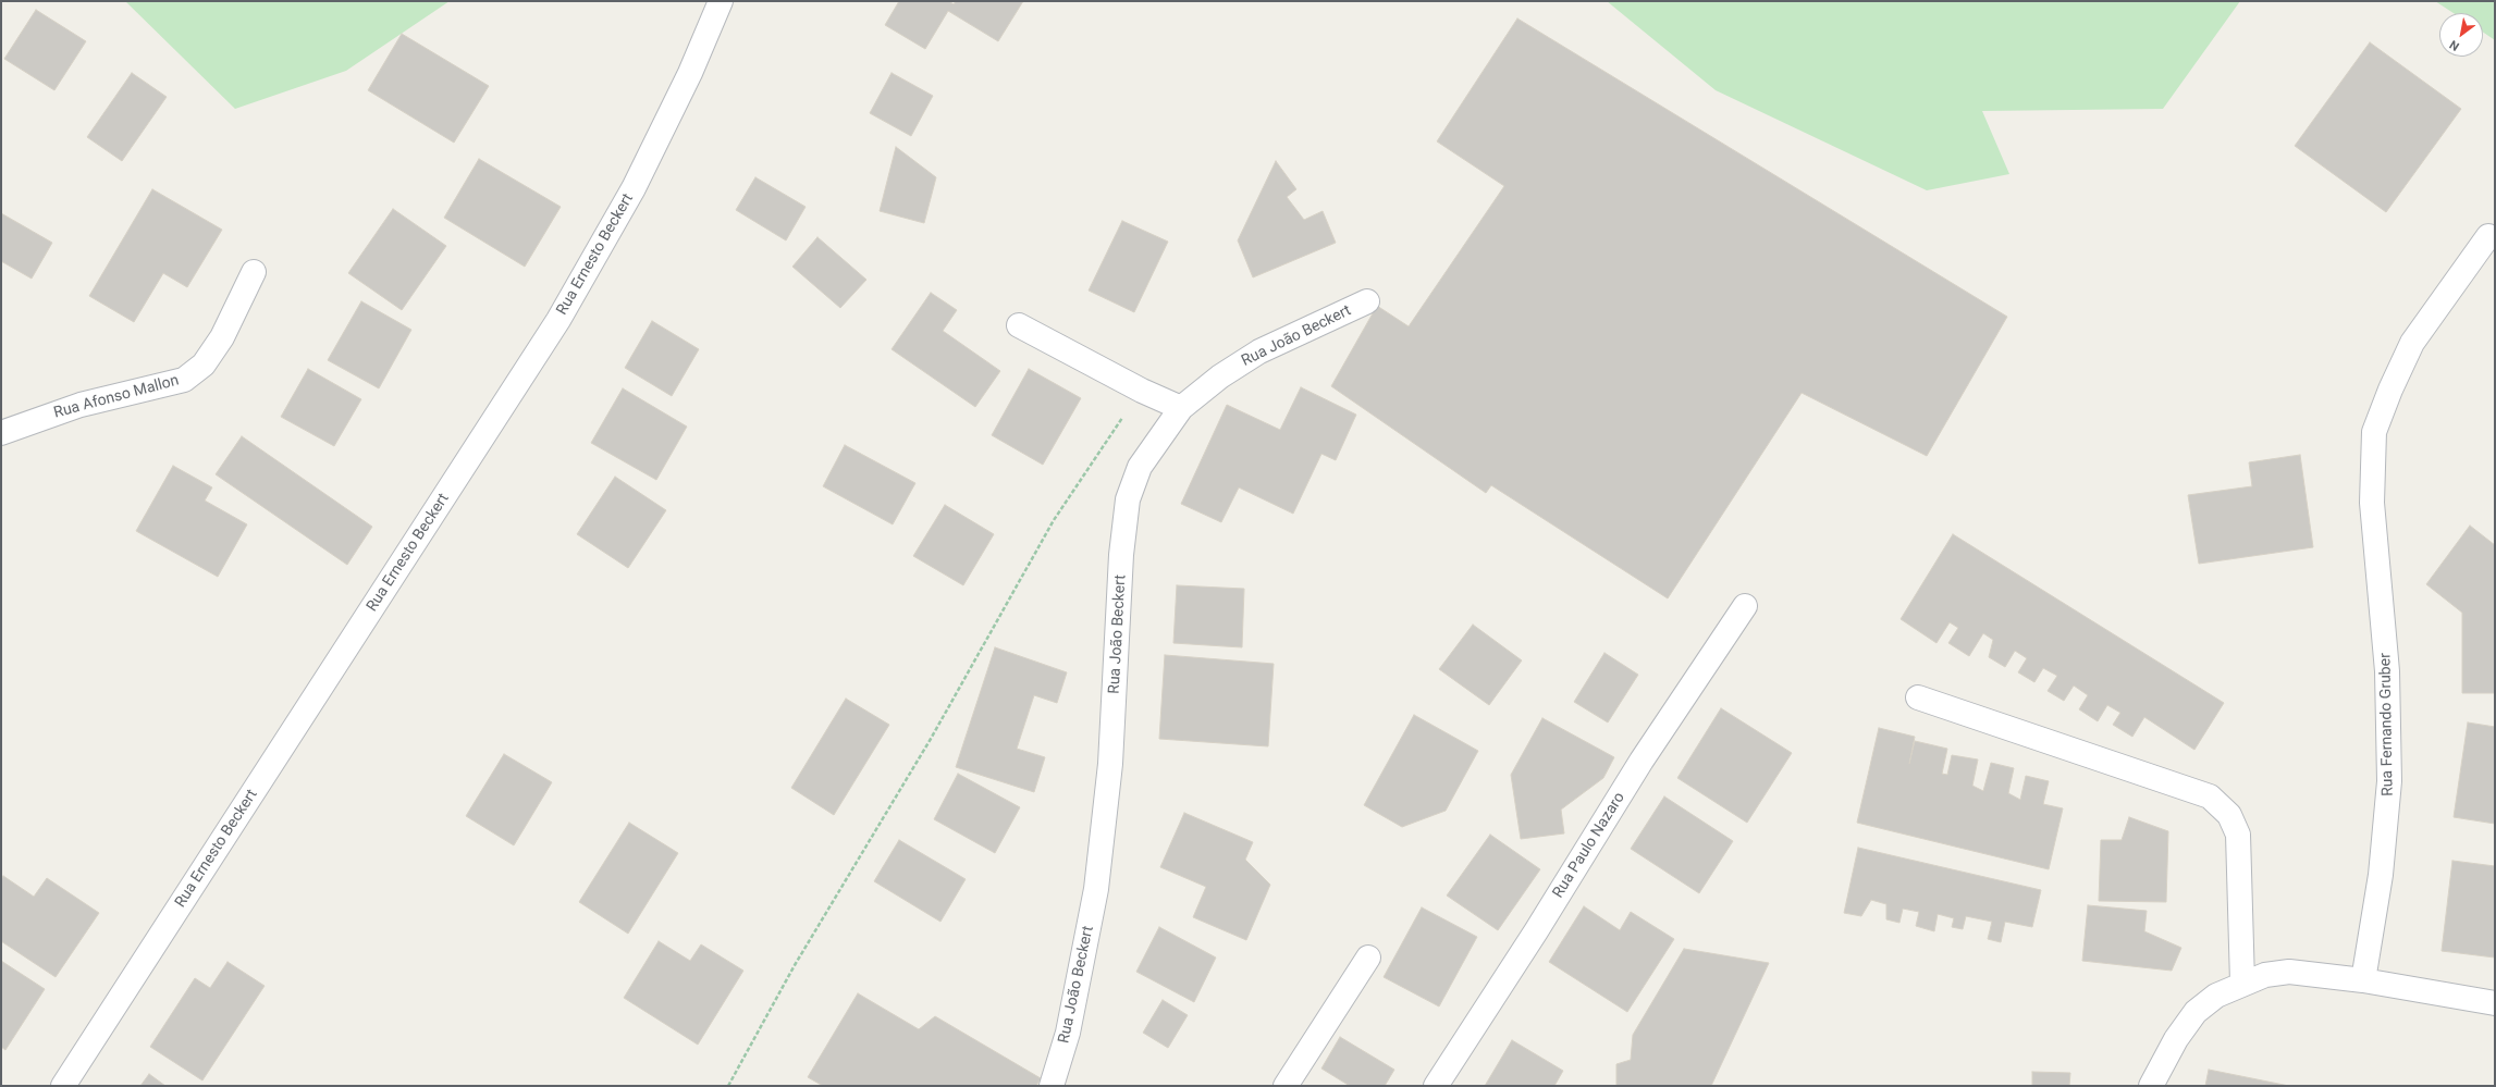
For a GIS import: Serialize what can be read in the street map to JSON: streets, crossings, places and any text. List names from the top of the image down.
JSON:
{
  "streets": {
    "street": [
      "Rua Ernesto Beckert",
      "Rua João Beckert",
      "Rua Afonso Mallon",
      "Rua Fernando Gruber",
      "Rua Paulo Nazaro"
    ]
  },
  "north": "bottom left"
}
